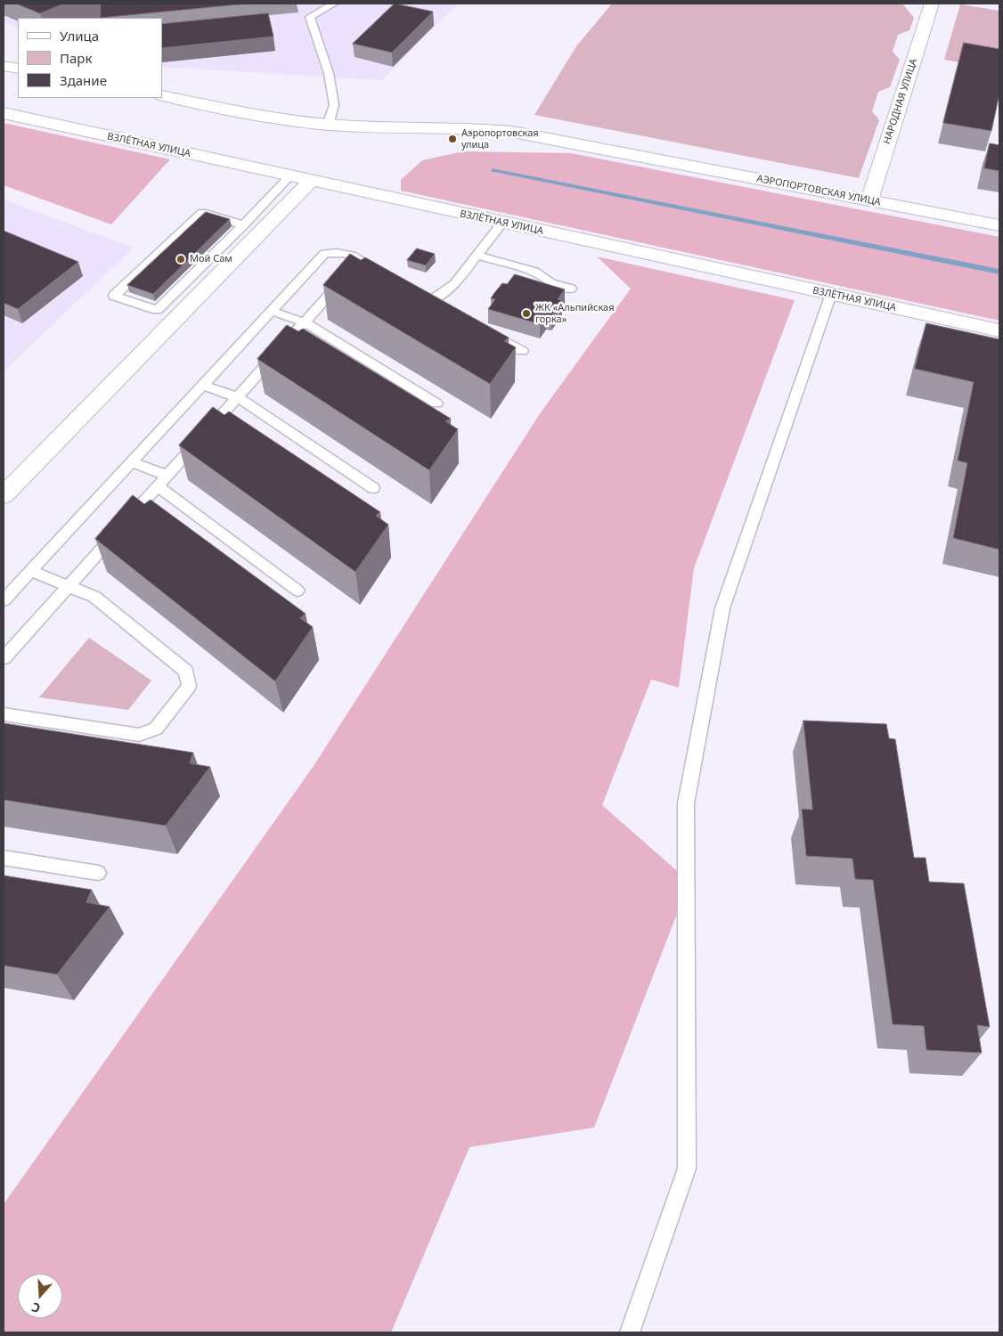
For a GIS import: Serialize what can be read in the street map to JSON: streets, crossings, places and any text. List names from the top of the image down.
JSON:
{
  "streets": {
    "street": ["НАРОДНАЯ УЛИЦА", "ВЗЛЁТНАЯ УЛИЦА", "АЭРОПОРТОВСКАЯ УЛИЦА"]
  },
  "crossings": [
    ["НАРОДНАЯ УЛИЦА", "АЭРОПОРТОВСКАЯ УЛИЦА"]
  ],
  "places": ["Аэропортовская улица", "Мой Сам", "ЖК «Альпийская горка»"],
  "legend": ["Улица", "Парк", "Здание"],
  "north": "bottom"
}
